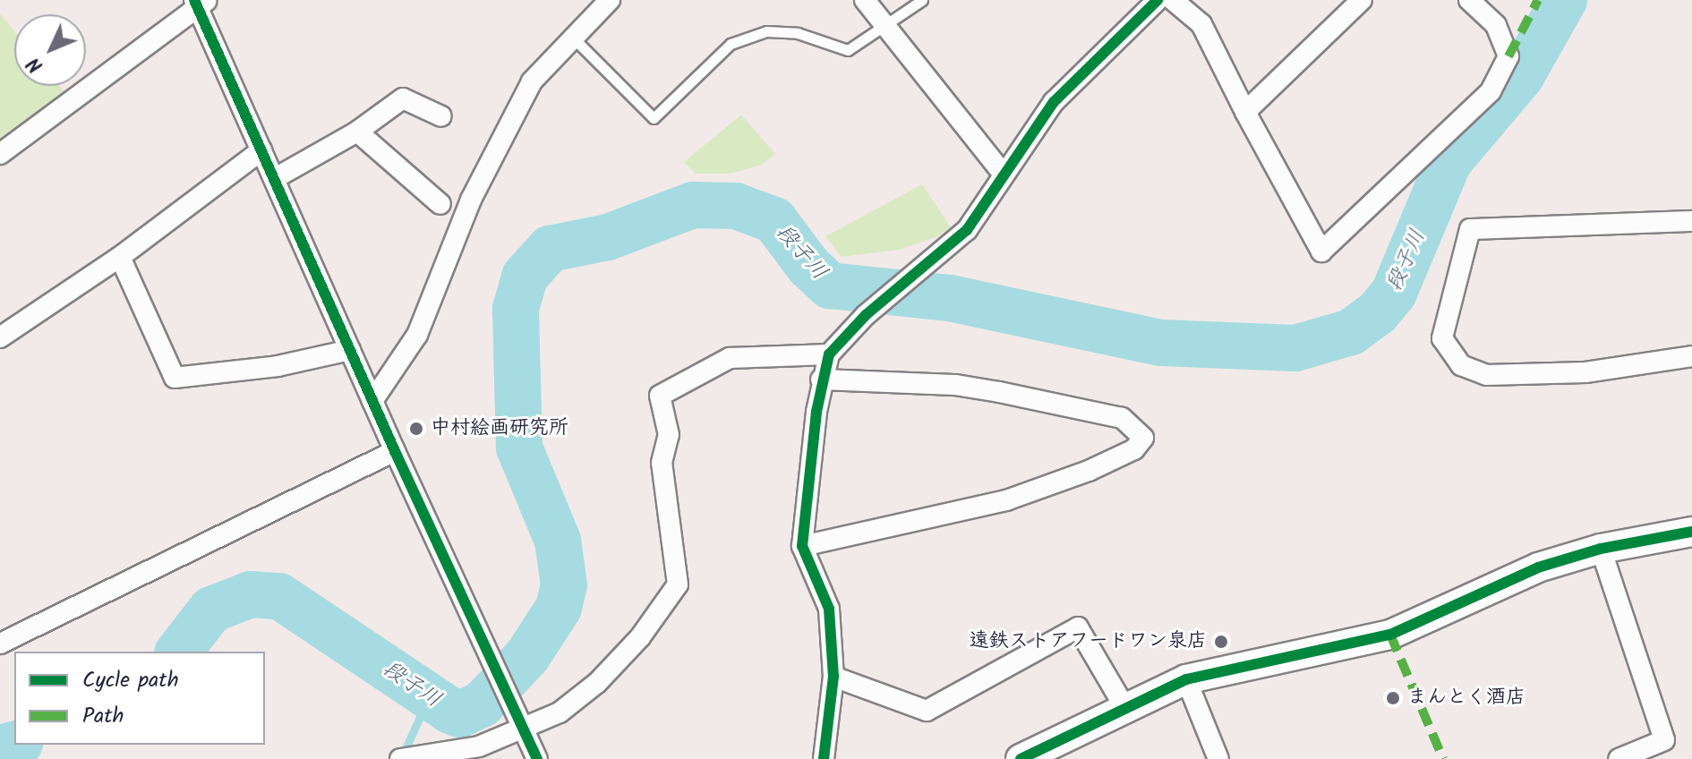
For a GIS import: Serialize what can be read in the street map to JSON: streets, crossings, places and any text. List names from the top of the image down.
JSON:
{
  "water": ["段子川"],
  "places": ["中村絵画研究所", "遠鉄ストアフードワン泉店", "まんとく酒店"],
  "legend": ["Cycle path", "Path"],
  "north": "bottom left"
}
